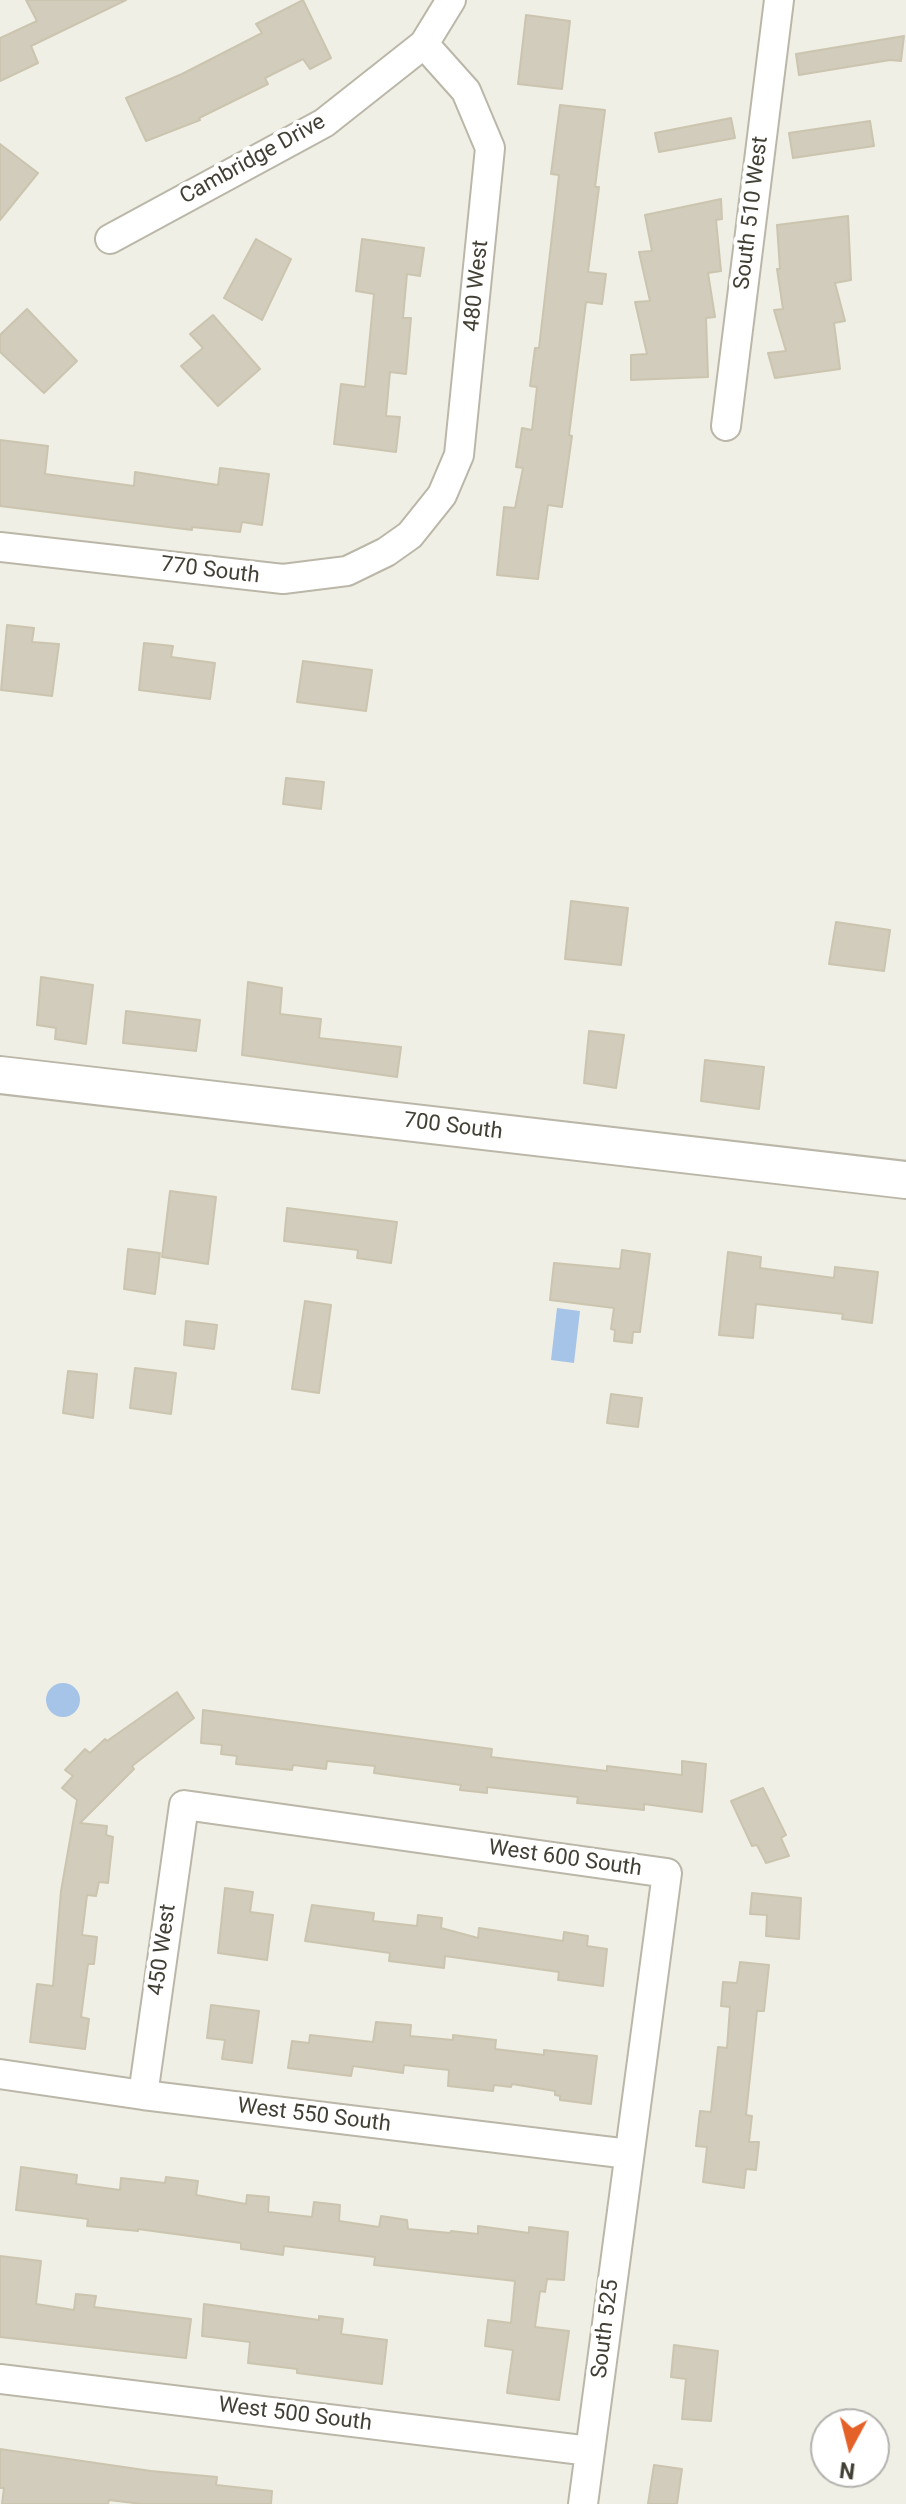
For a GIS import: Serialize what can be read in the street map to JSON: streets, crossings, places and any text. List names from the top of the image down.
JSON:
{
  "streets": {
    "street": [
      "Cambridge Drive",
      "South 510 West",
      "480 West",
      "770 South",
      "700 South",
      "West 600 South",
      "450 West",
      "West 550 South",
      "South 525",
      "West 500 South"
    ]
  },
  "crossings": [
    ["Cambridge Drive", "480 West"],
    ["480 West", "770 South"],
    ["West 600 South", "450 West"],
    ["West 600 South", "West 550 South"],
    ["West 600 South", "South 525"],
    ["450 West", "West 550 South"],
    ["West 550 South", "South 525"],
    ["South 525", "West 500 South"]
  ],
  "north": "bottom"
}
